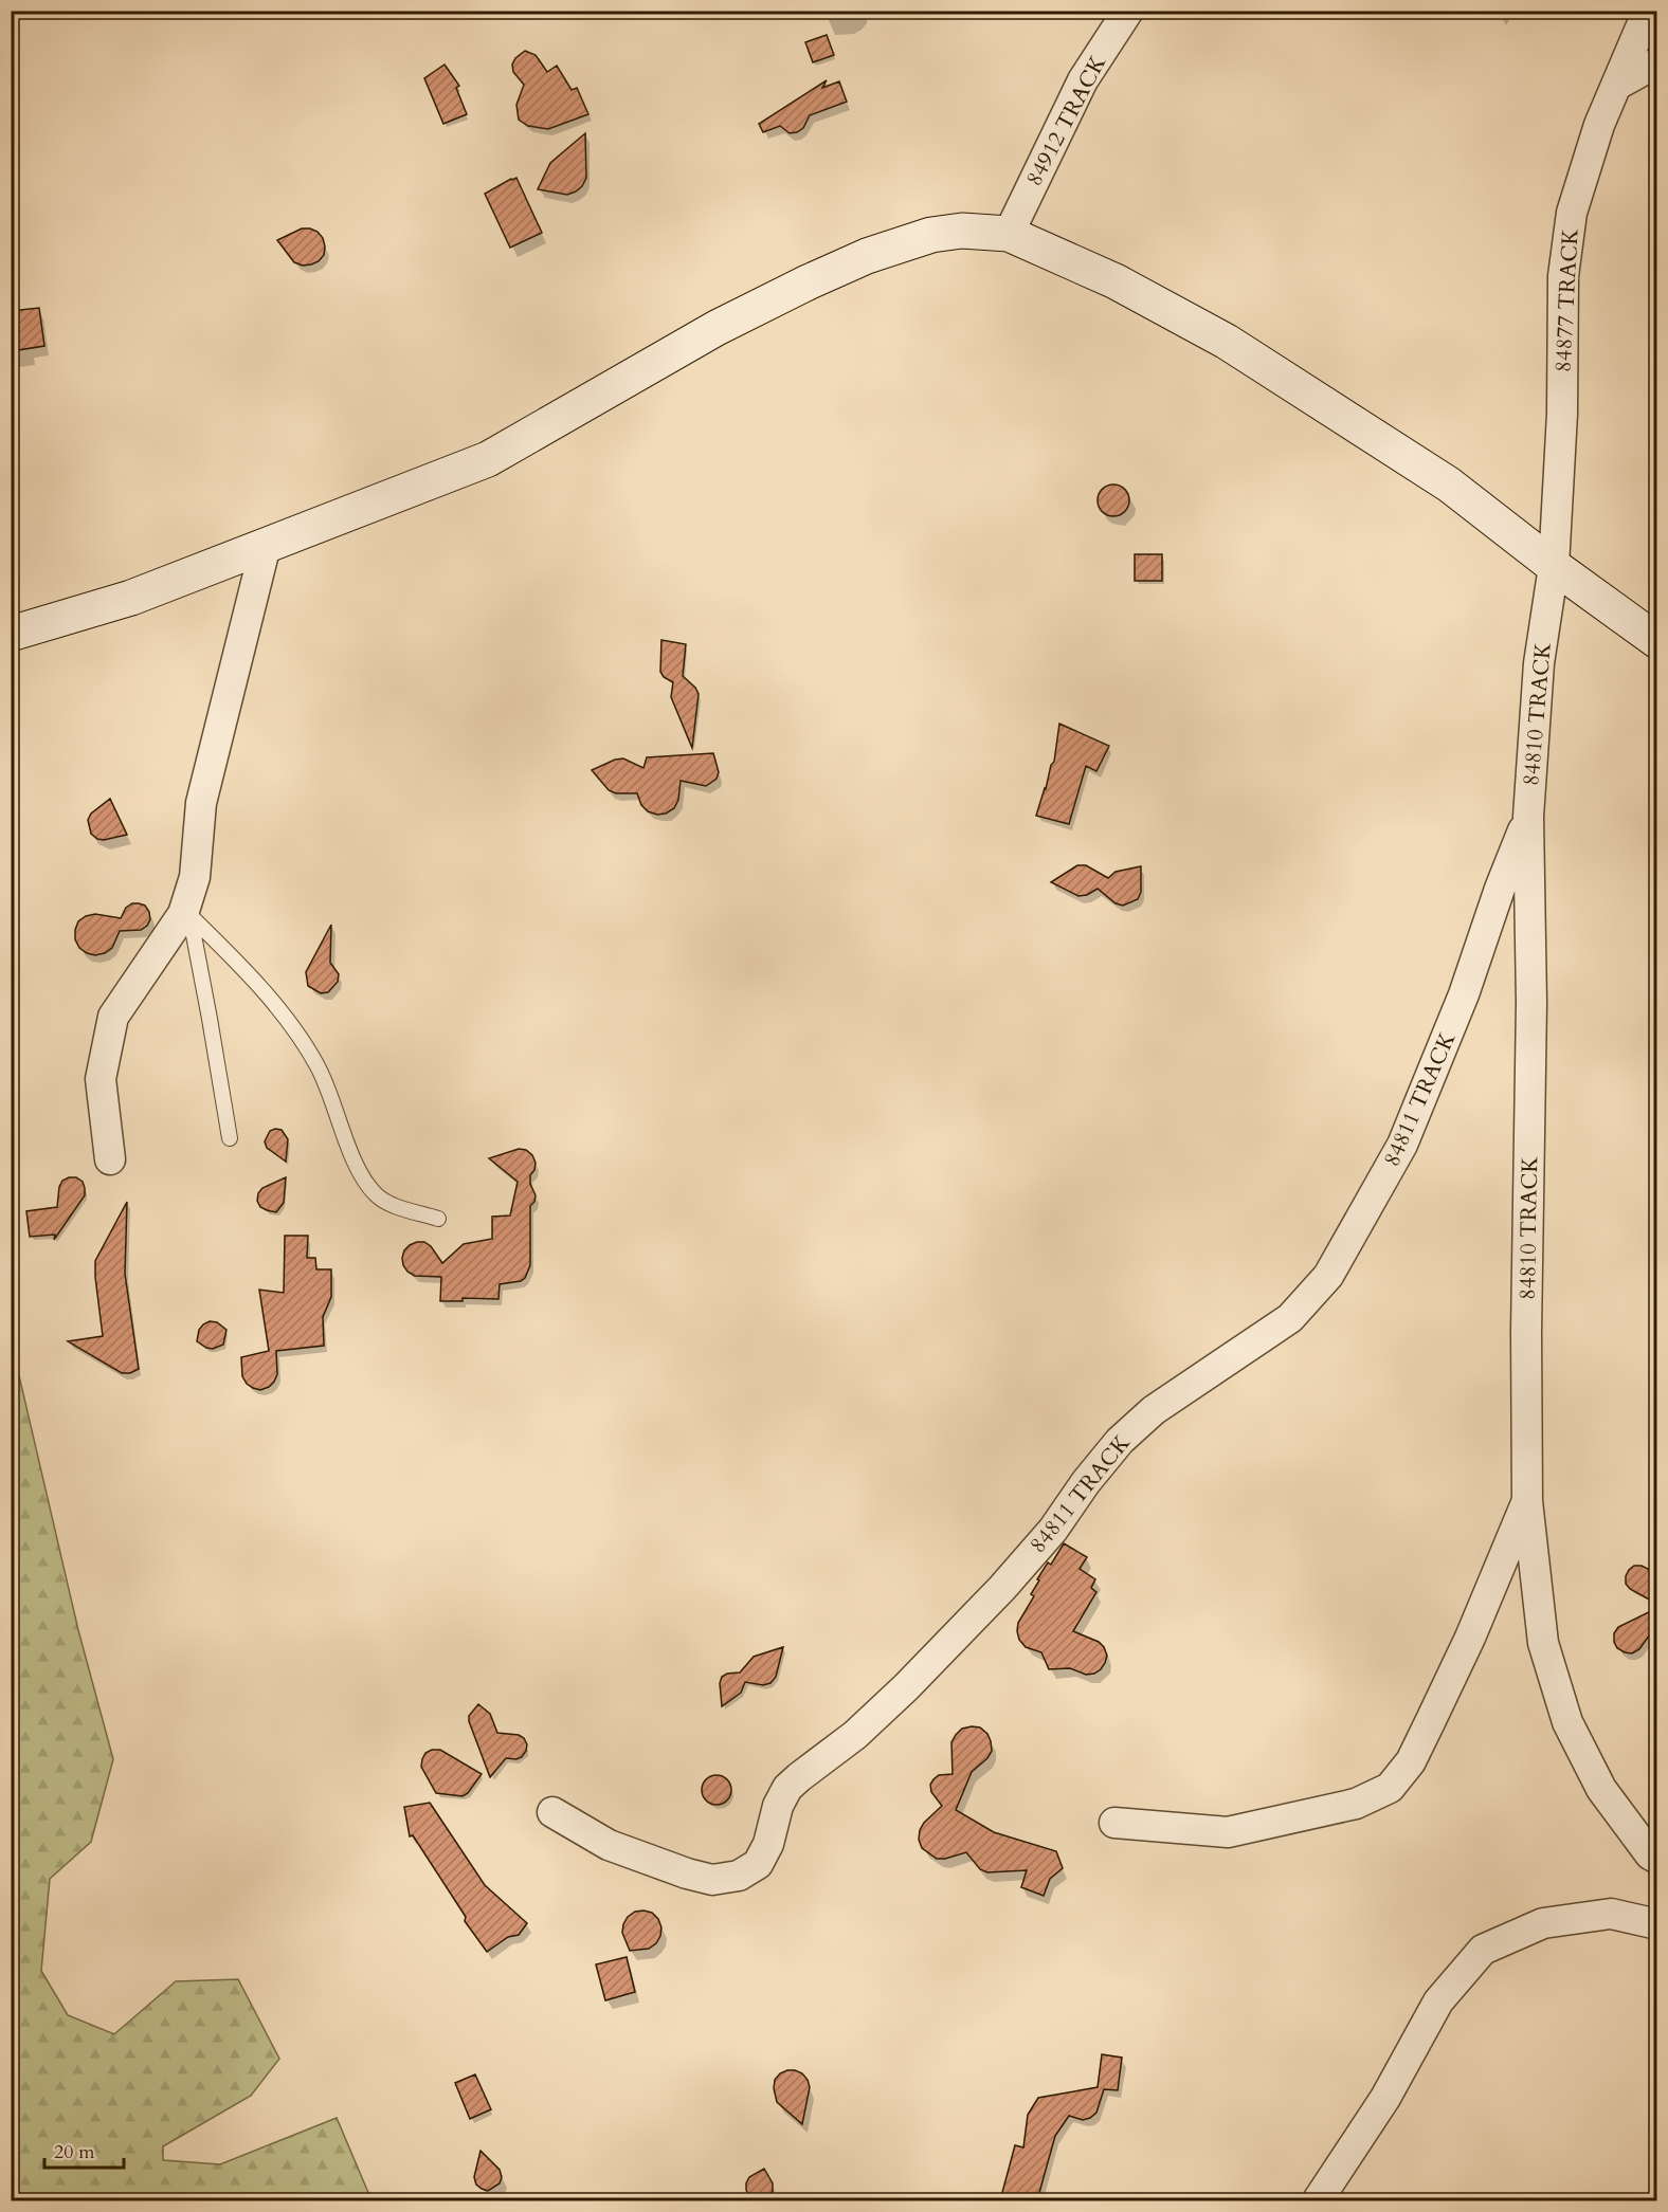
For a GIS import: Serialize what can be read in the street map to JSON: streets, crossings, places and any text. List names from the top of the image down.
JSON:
{
  "streets": {
    "street": [
      "84912 TRACK",
      "84877 TRACK",
      "84810 TRACK",
      "84811 TRACK"
    ]
  },
  "crossings": [
    ["84877 TRACK", "84810 TRACK"],
    ["84810 TRACK", "84811 TRACK"]
  ],
  "scale_bar": "20 m"
}
